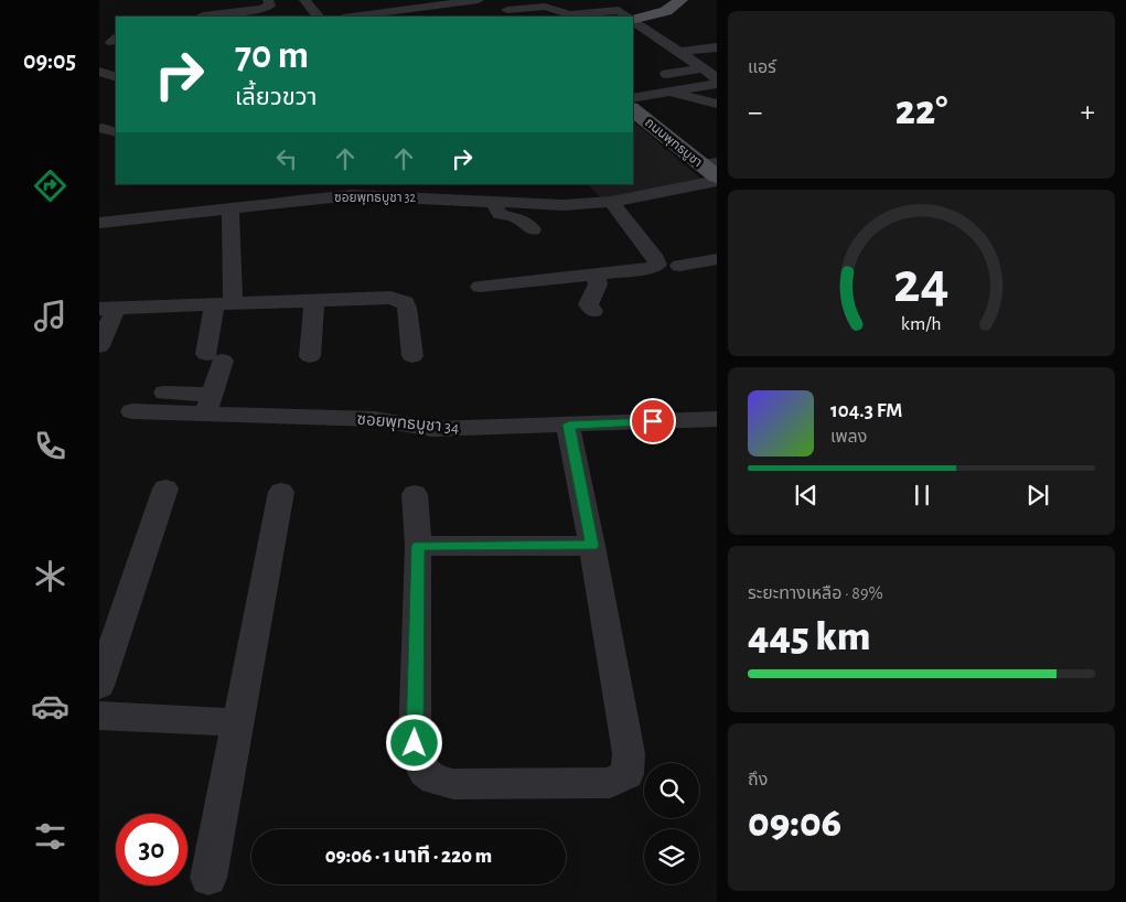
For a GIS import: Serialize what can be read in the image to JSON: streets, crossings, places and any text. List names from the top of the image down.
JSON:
{
  "streets": {
    "main road": ["ถนนพุทธบูชา"],
    "street": ["ซอยพุทธบูชา 32", "ซอยพุทธบูชา 34"]
  },
  "page": {
    "tabs": "09:05",
    "tile": [
      "แอร์",
      ["ระยะทางเหลือ · 89%", "445 km"],
      ["ถึง", "09:06"]
    ],
    "turn": ["70 m", "เลี้ยวขวา"],
    "heat": ["−", "22°", "+"],
    "song": ["104.3 FM", "เพลง"],
    "limit": "30",
    "trip": "09:06 · 1 นาที · 220 m",
    "gauge": ["24", "km/h"]
  }
}
